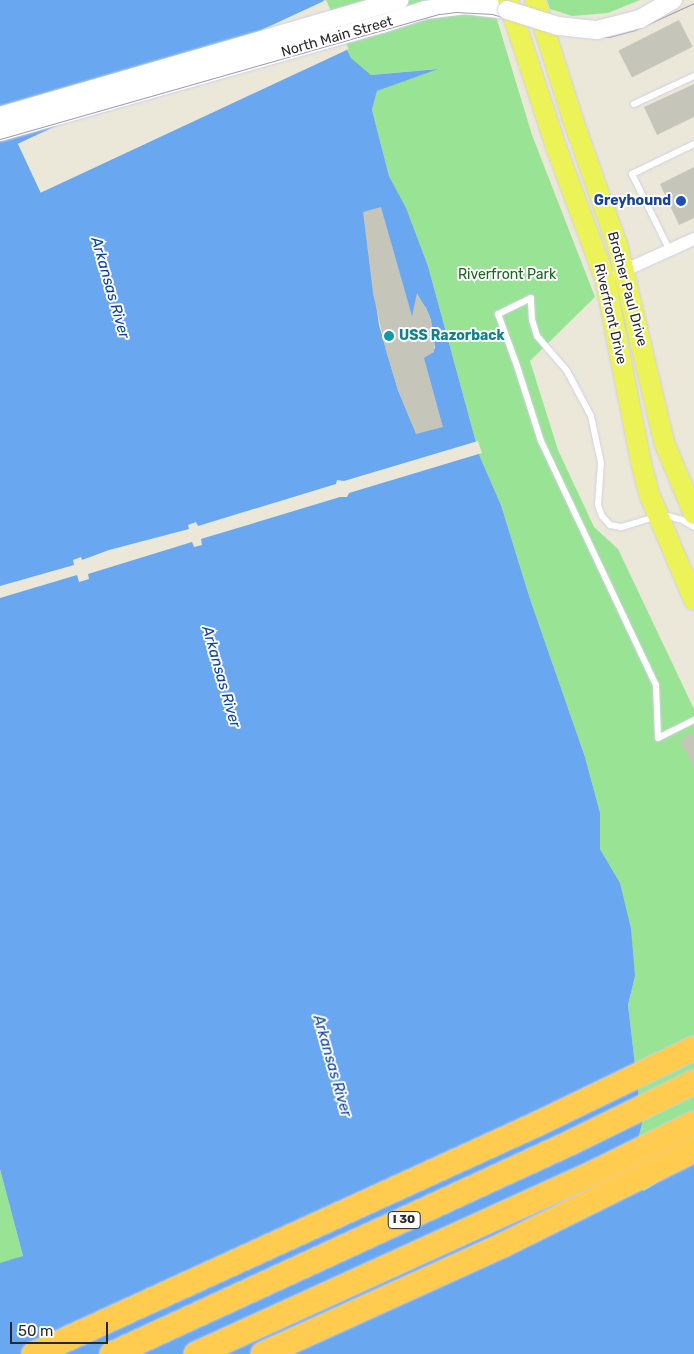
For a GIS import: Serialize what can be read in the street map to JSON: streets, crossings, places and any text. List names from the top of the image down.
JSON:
{
  "streets": {
    "highway": ["I 30"],
    "main road": ["North Main Street", "Brother Paul Drive", "Riverfront Drive"]
  },
  "water": ["Arkansas River"],
  "parks": ["Riverfront Park"],
  "places": ["Greyhound", "USS Razorback"],
  "scale_bar": "50 m"
}
